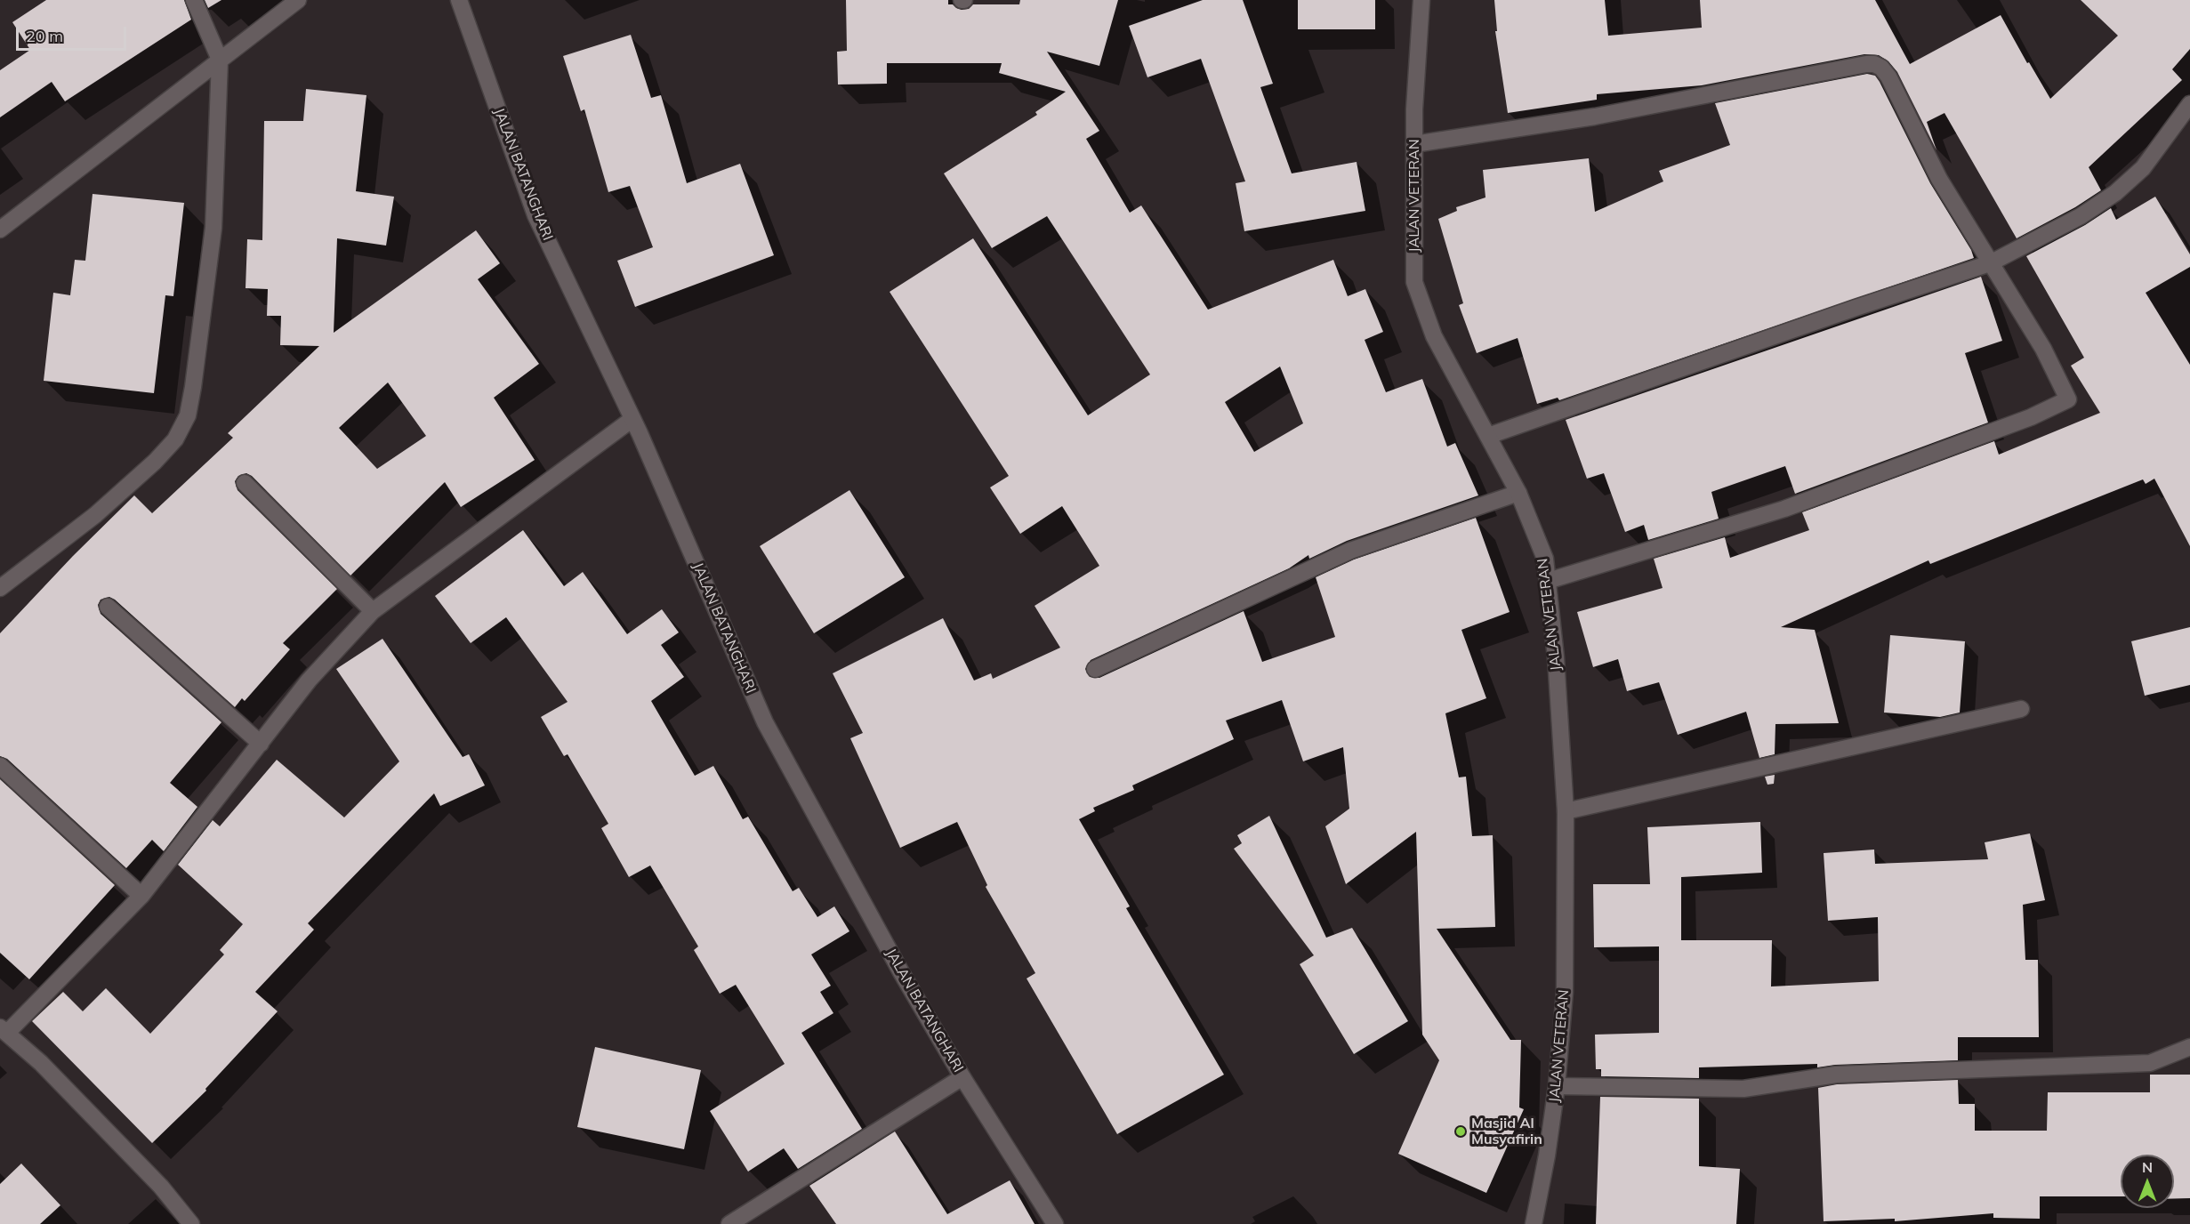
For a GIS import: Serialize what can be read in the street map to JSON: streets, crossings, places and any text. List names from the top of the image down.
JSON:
{
  "streets": {
    "street": ["JALAN BATANGHARI", "JALAN VETERAN"]
  },
  "places": ["Masjid Al Musyafirin"],
  "scale_bar": "20 m",
  "north": "top"
}
